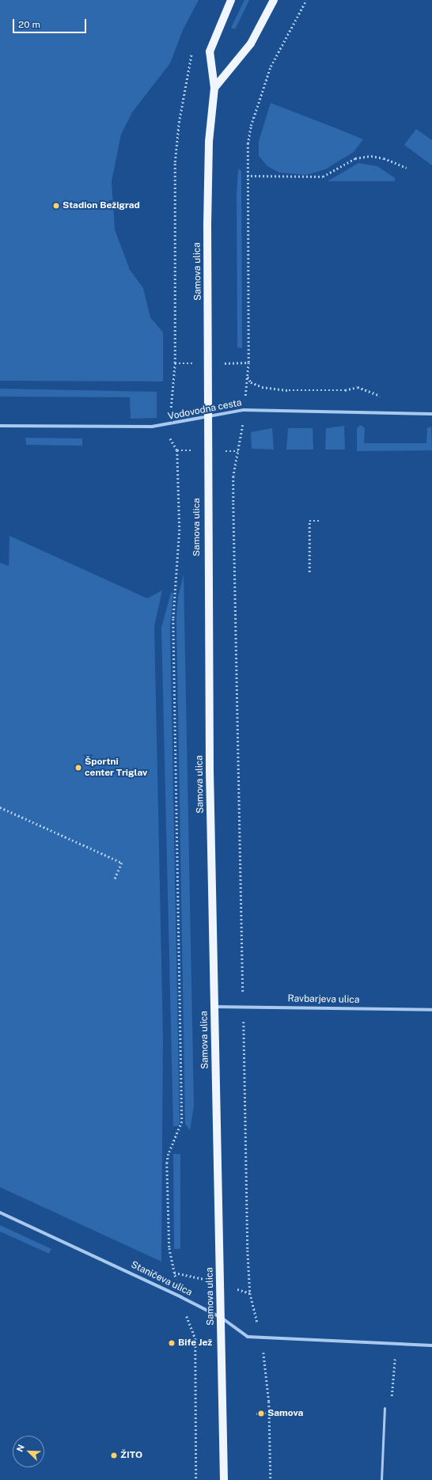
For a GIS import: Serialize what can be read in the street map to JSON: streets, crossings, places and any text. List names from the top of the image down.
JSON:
{
  "streets": {
    "main road": ["Samova ulica"],
    "street": ["Vodovodna cesta", "Ravbarjeva ulica", "Staničeva ulica"]
  },
  "crossings": [
    ["Samova ulica", "Vodovodna cesta"],
    ["Samova ulica", "Ravbarjeva ulica"],
    ["Samova ulica", "Staničeva ulica"]
  ],
  "places": [
    "Stadion Bežigrad",
    "Športni center Triglav",
    "Bife Jež",
    "Samova",
    "ŽITO"
  ],
  "scale_bar": "20 m",
  "north": "top left"
}
